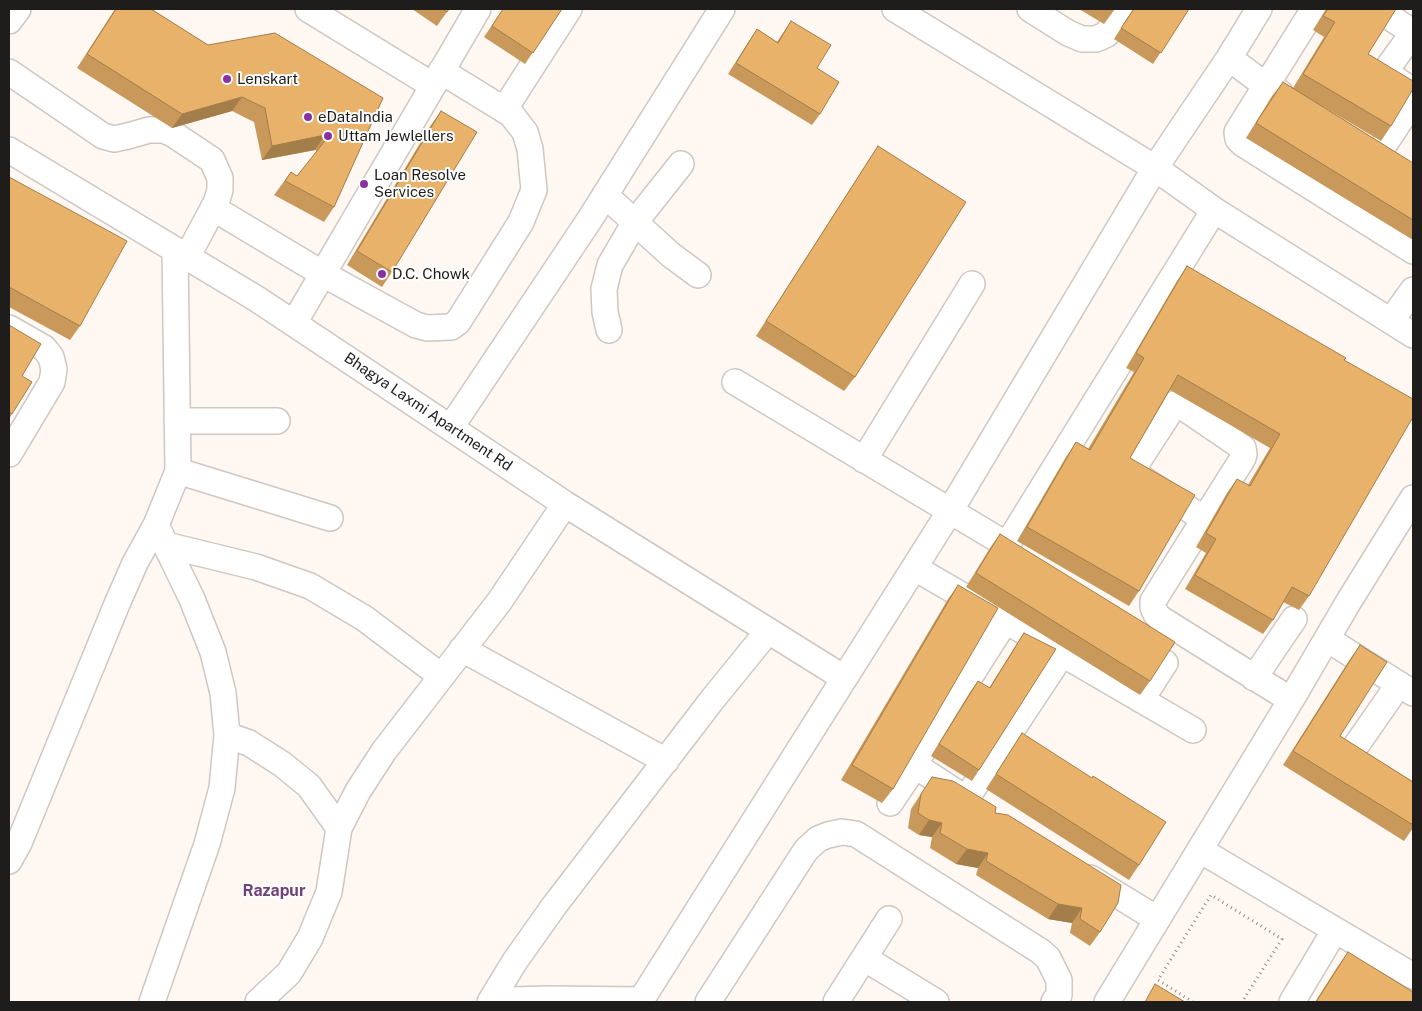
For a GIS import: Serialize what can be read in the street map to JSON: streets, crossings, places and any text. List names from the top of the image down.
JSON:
{
  "streets": {
    "street": ["Bhagya Laxmi Apartment Rd"]
  },
  "districts": ["Razapur"],
  "places": [
    "Lenskart",
    "eDataIndia",
    "Uttam Jewlellers",
    "Loan Resolve Services",
    "D.C. Chowk"
  ]
}
